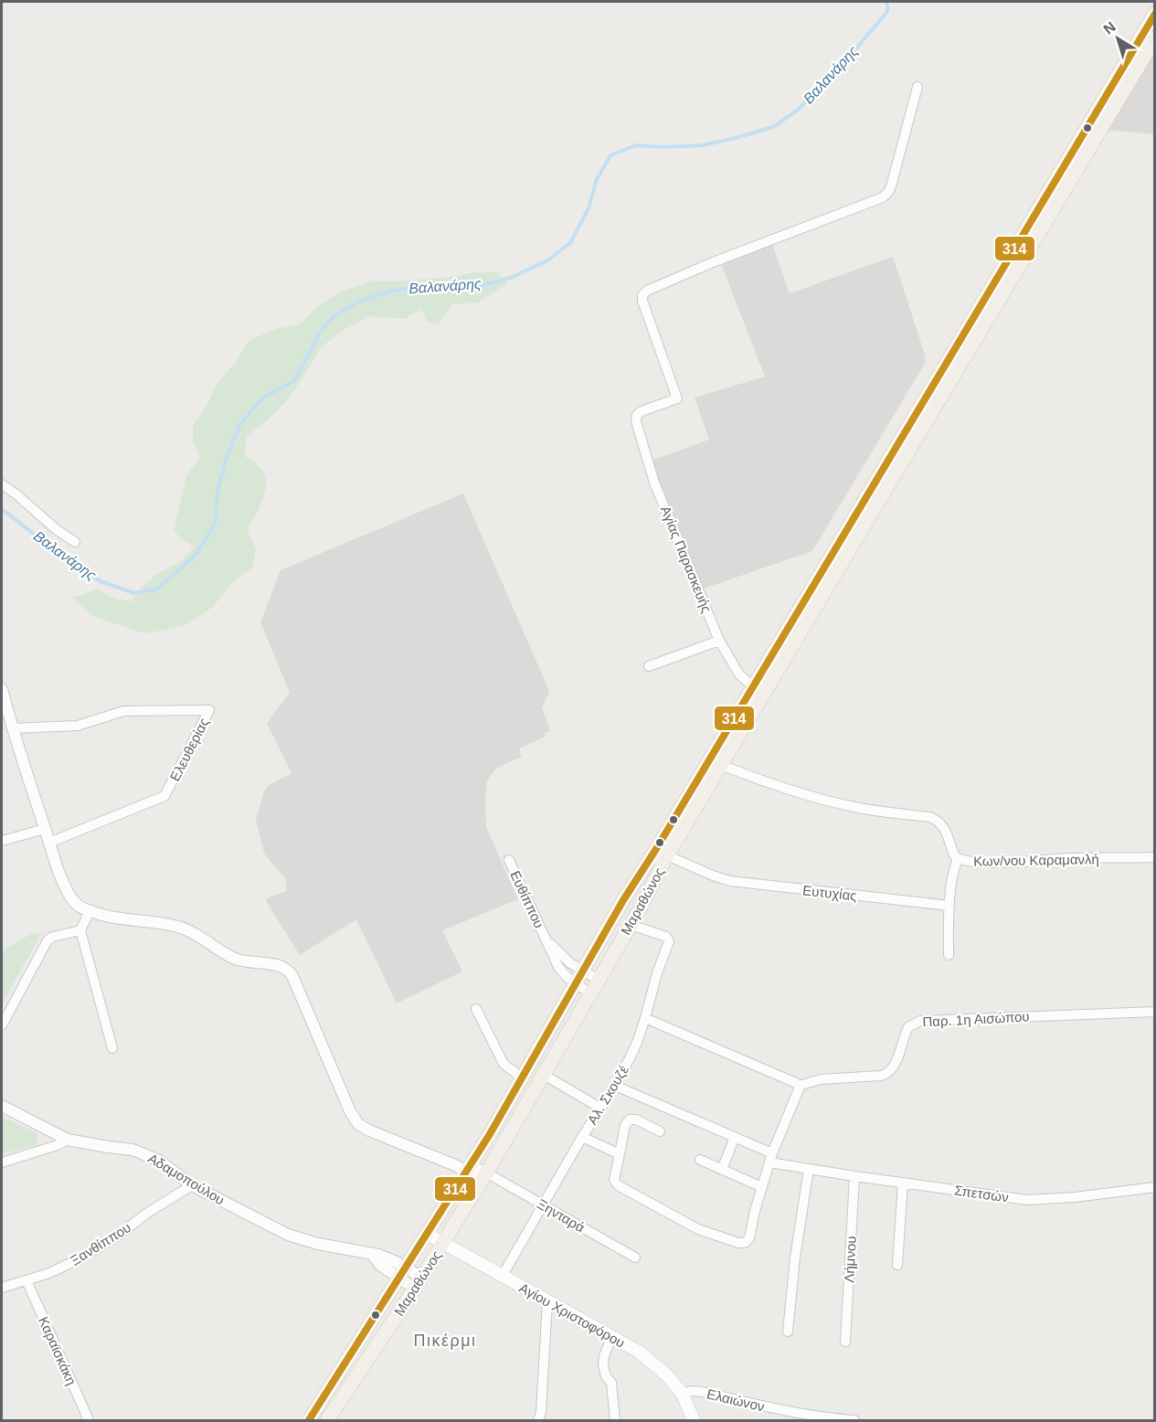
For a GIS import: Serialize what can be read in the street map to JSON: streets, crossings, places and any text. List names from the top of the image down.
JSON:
{
  "streets": {
    "main road": ["Μαραθώνος", "Αγίου Χριστοφόρου"],
    "street": [
      "Αγίας Παρασκευής",
      "Ελευθερίας",
      "Κων/νου Καραμανλή",
      "Ευτυχίας",
      "Ευθίππου",
      "Παρ. 1η Αισώπου",
      "Αλ. Σκουζέ",
      "Αδαμοπούλου",
      "Σπετσών",
      "Ξηνταρά",
      "Ξανθίππου",
      "Λήμνου",
      "Καραϊσκάκη",
      "Ελαιώνον"
    ]
  },
  "crossings": [
    ["Αγίας Παρασκευής", "Μαραθώνος"],
    ["Κων/νου Καραμανλή", "Μαραθώνος"],
    ["Ευτυχίας", "Μαραθώνος"],
    ["Ευθίππου", "Μαραθώνος"],
    ["Μαραθώνος", "Αλ. Σκουζέ"],
    ["Μαραθώνος", "Αδαμοπούλου"],
    ["Μαραθώνος", "Ξηνταρά"],
    ["Μαραθώνος", "Αγίου Χριστοφόρου"],
    ["Αλ. Σκουζέ", "Σπετσών"],
    ["Αλ. Σκουζέ", "Ξηνταρά"],
    ["Αλ. Σκουζέ", "Αγίου Χριστοφόρου"],
    ["Αδαμοπούλου", "Ξανθίππου"],
    ["Σπετσών", "Λήμνου"],
    ["Ξανθίππου", "Καραϊσκάκη"],
    ["Αγίου Χριστοφόρου", "Ελαιώνον"]
  ],
  "districts": ["Πικέρμι"],
  "water": ["Βαλανάρης"],
  "lines": ["transit line 314"],
  "north": "top left"
}
